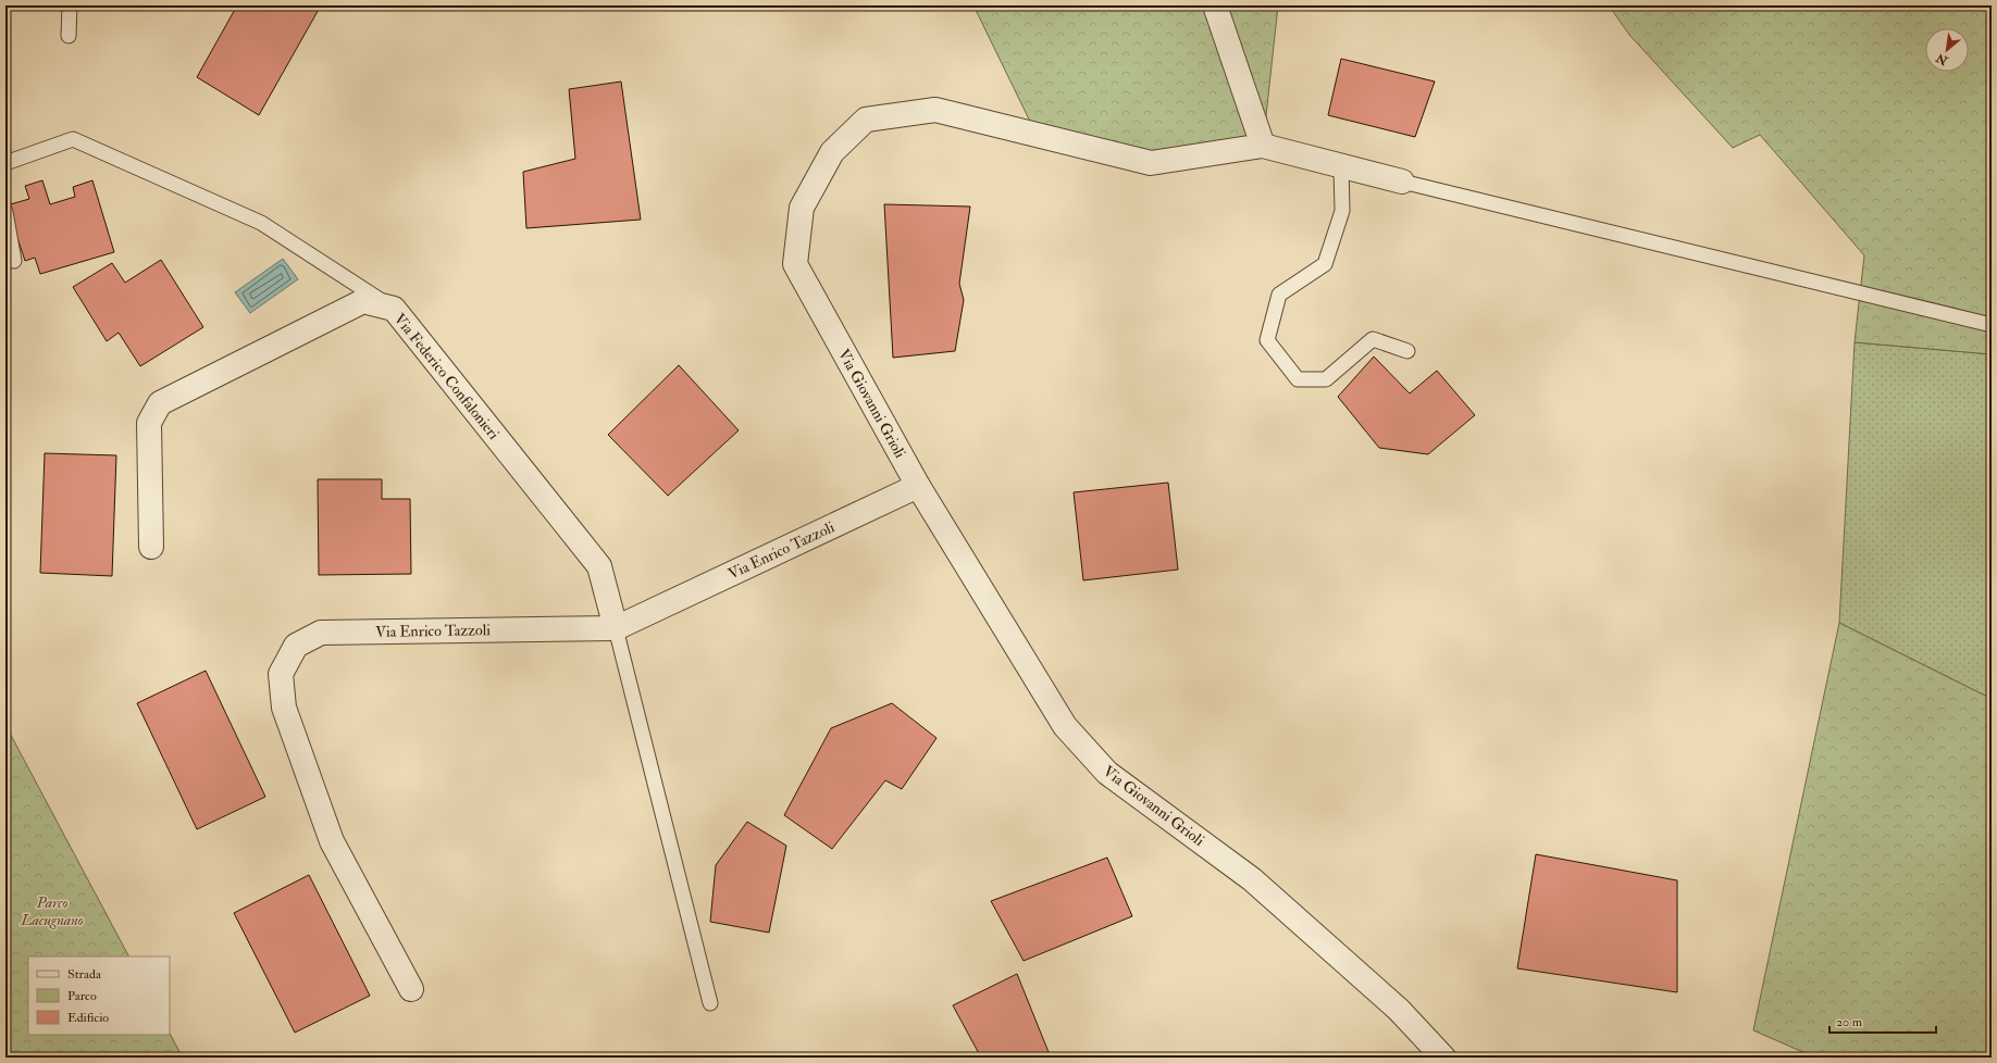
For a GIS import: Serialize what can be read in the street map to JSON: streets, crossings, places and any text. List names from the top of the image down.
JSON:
{
  "streets": {
    "street": ["Via Federico Confalonieri", "Via Giovanni Grioli", "Via Enrico Tazzoli"]
  },
  "crossings": [
    ["Via Federico Confalonieri", "Via Enrico Tazzoli"],
    ["Via Giovanni Grioli", "Via Enrico Tazzoli"]
  ],
  "parks": ["Parco Lacugnano"],
  "legend": ["Strada", "Parco", "Edificio"],
  "scale_bar": "20 m",
  "north": "bottom left"
}
